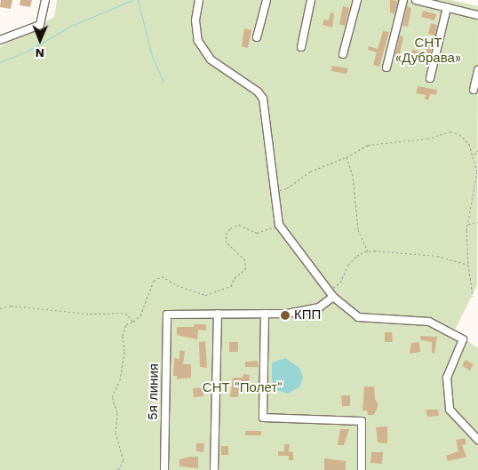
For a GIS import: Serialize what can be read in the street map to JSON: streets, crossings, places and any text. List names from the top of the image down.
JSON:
{
  "streets": {
    "street": ["5я линия"]
  },
  "parks": ["СНТ «Дубрава»", "СНТ \"Полет\""],
  "places": ["КПП"],
  "north": "bottom"
}
